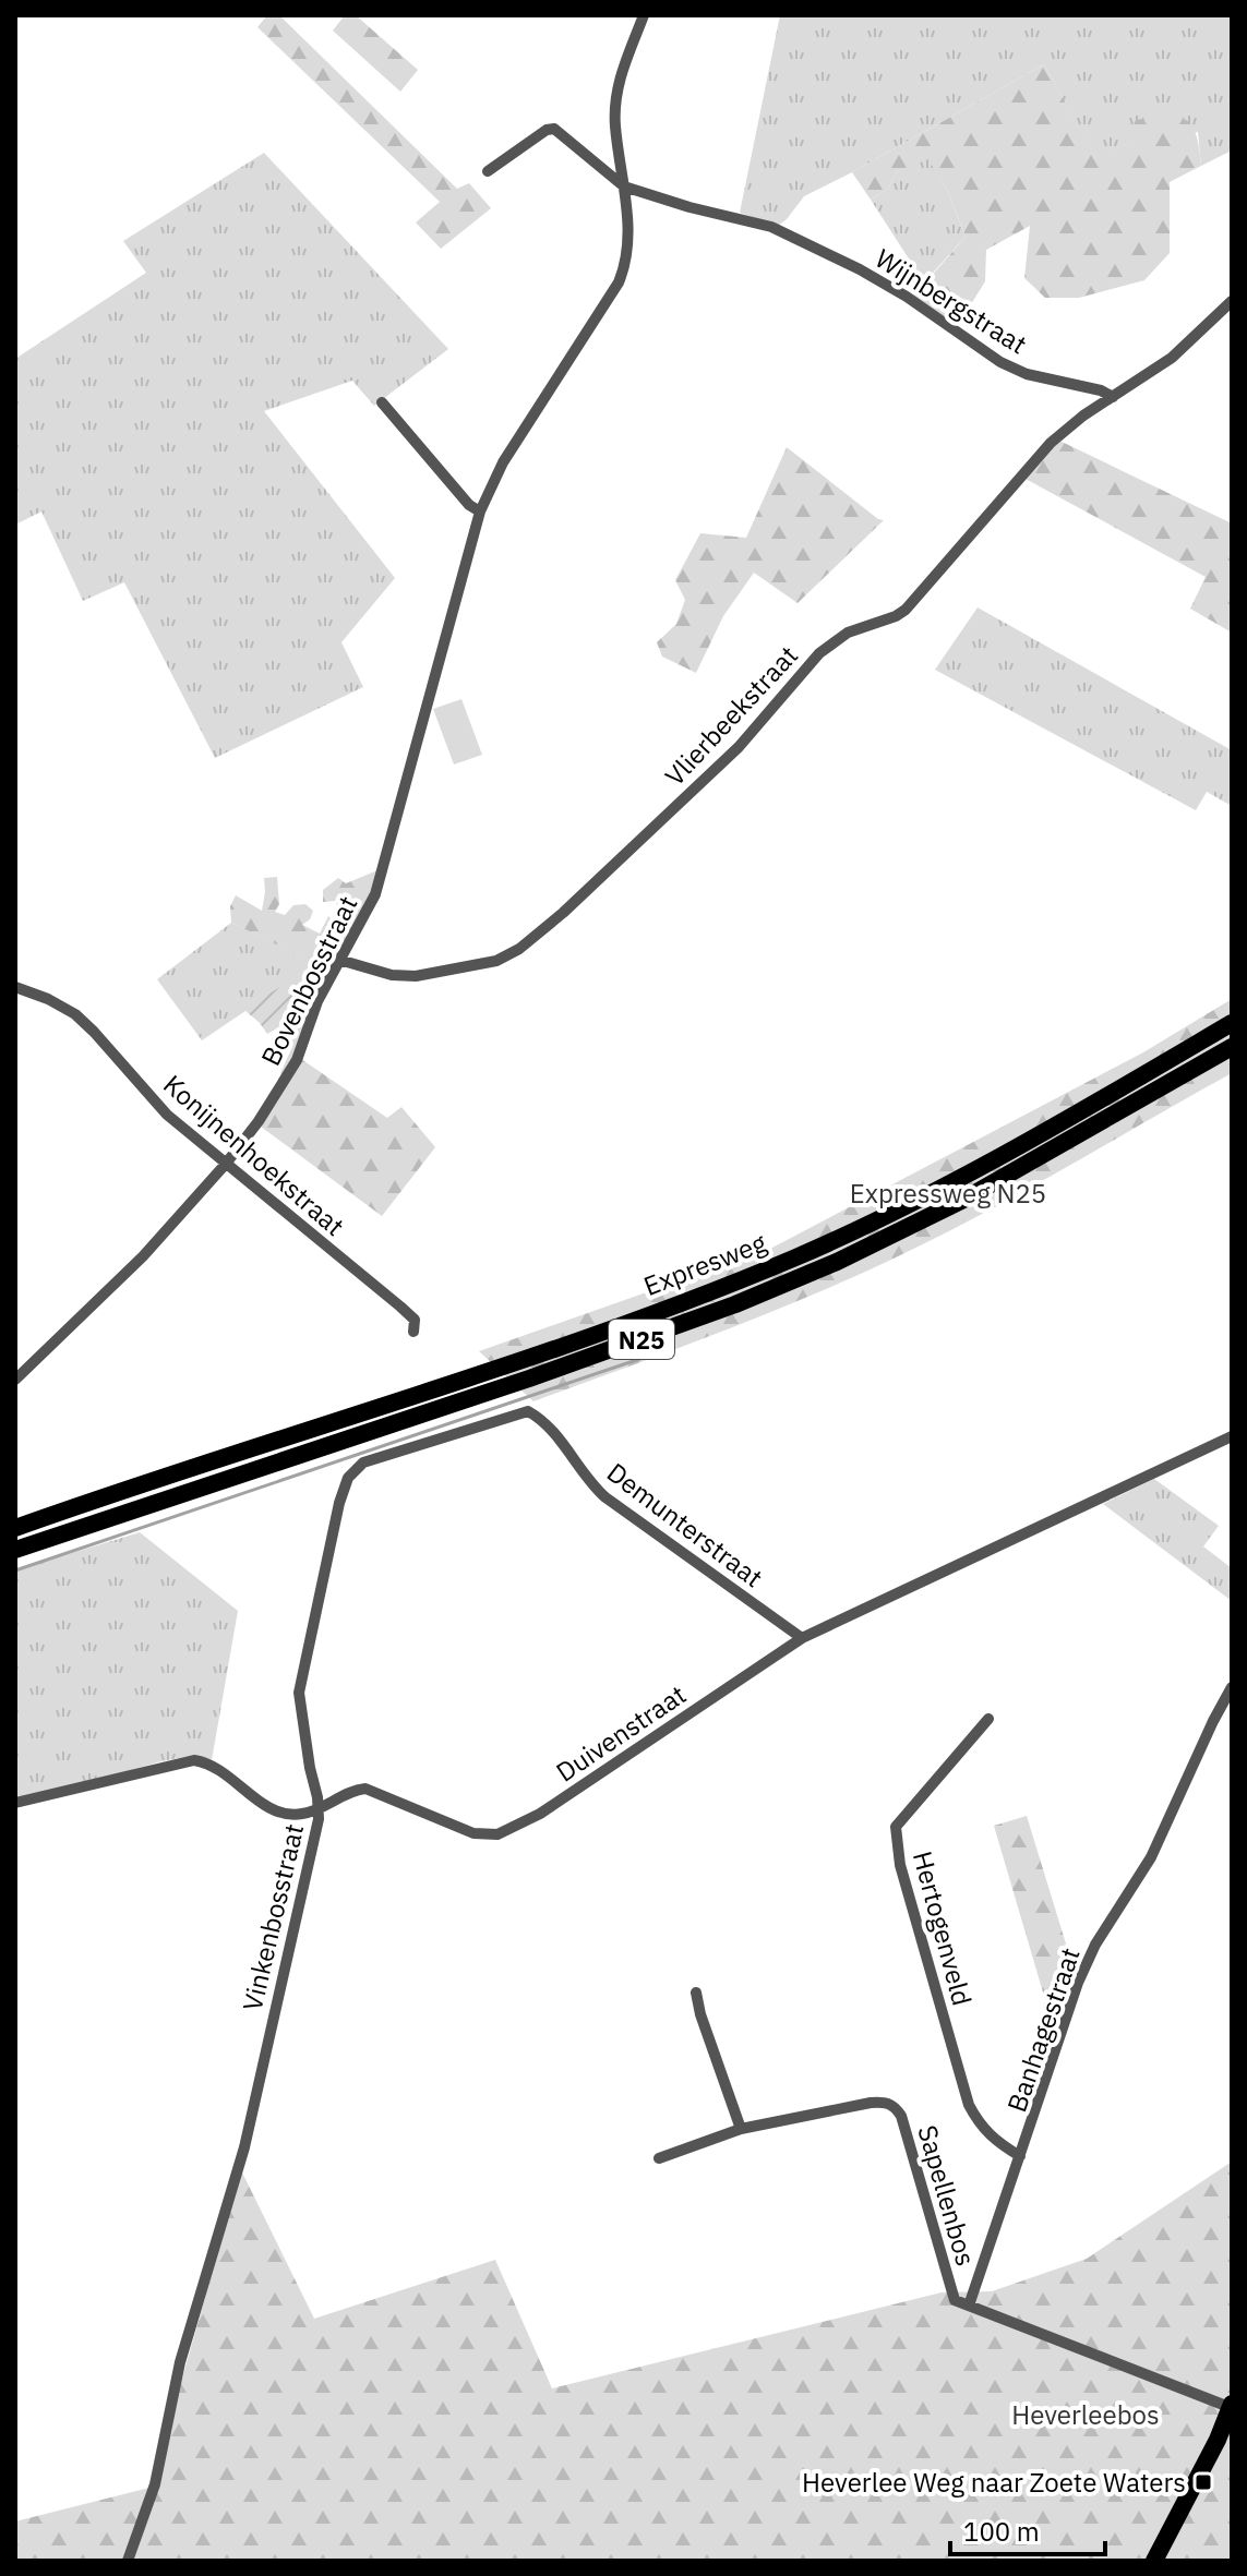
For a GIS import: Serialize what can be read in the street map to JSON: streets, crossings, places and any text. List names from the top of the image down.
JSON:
{
  "streets": {
    "main road": ["Expresweg", "N25"],
    "street": [
      "Wijnbergstraat",
      "Vlierbeekstraat",
      "Bovenbosstraat",
      "Konijnenhoekstraat",
      "Demunterstraat",
      "Duivenstraat",
      "Vinkenbosstraat",
      "Hertogenveld",
      "Banhagestraat",
      "Sapellenbos"
    ]
  },
  "crossings": [
    ["Wijnbergstraat", "Vlierbeekstraat"],
    ["Wijnbergstraat", "Bovenbosstraat"],
    ["Vlierbeekstraat", "Bovenbosstraat"],
    ["Bovenbosstraat", "Konijnenhoekstraat"],
    ["Demunterstraat", "Duivenstraat"],
    ["Demunterstraat", "Vinkenbosstraat"],
    ["Duivenstraat", "Vinkenbosstraat"],
    ["Hertogenveld", "Banhagestraat"],
    ["Banhagestraat", "Sapellenbos"]
  ],
  "parks": ["Expressweg N25", "Heverleebos"],
  "places": {
    "transit": ["Heverlee Weg naar Zoete Waters"]
  },
  "scale_bar": "100 m"
}
